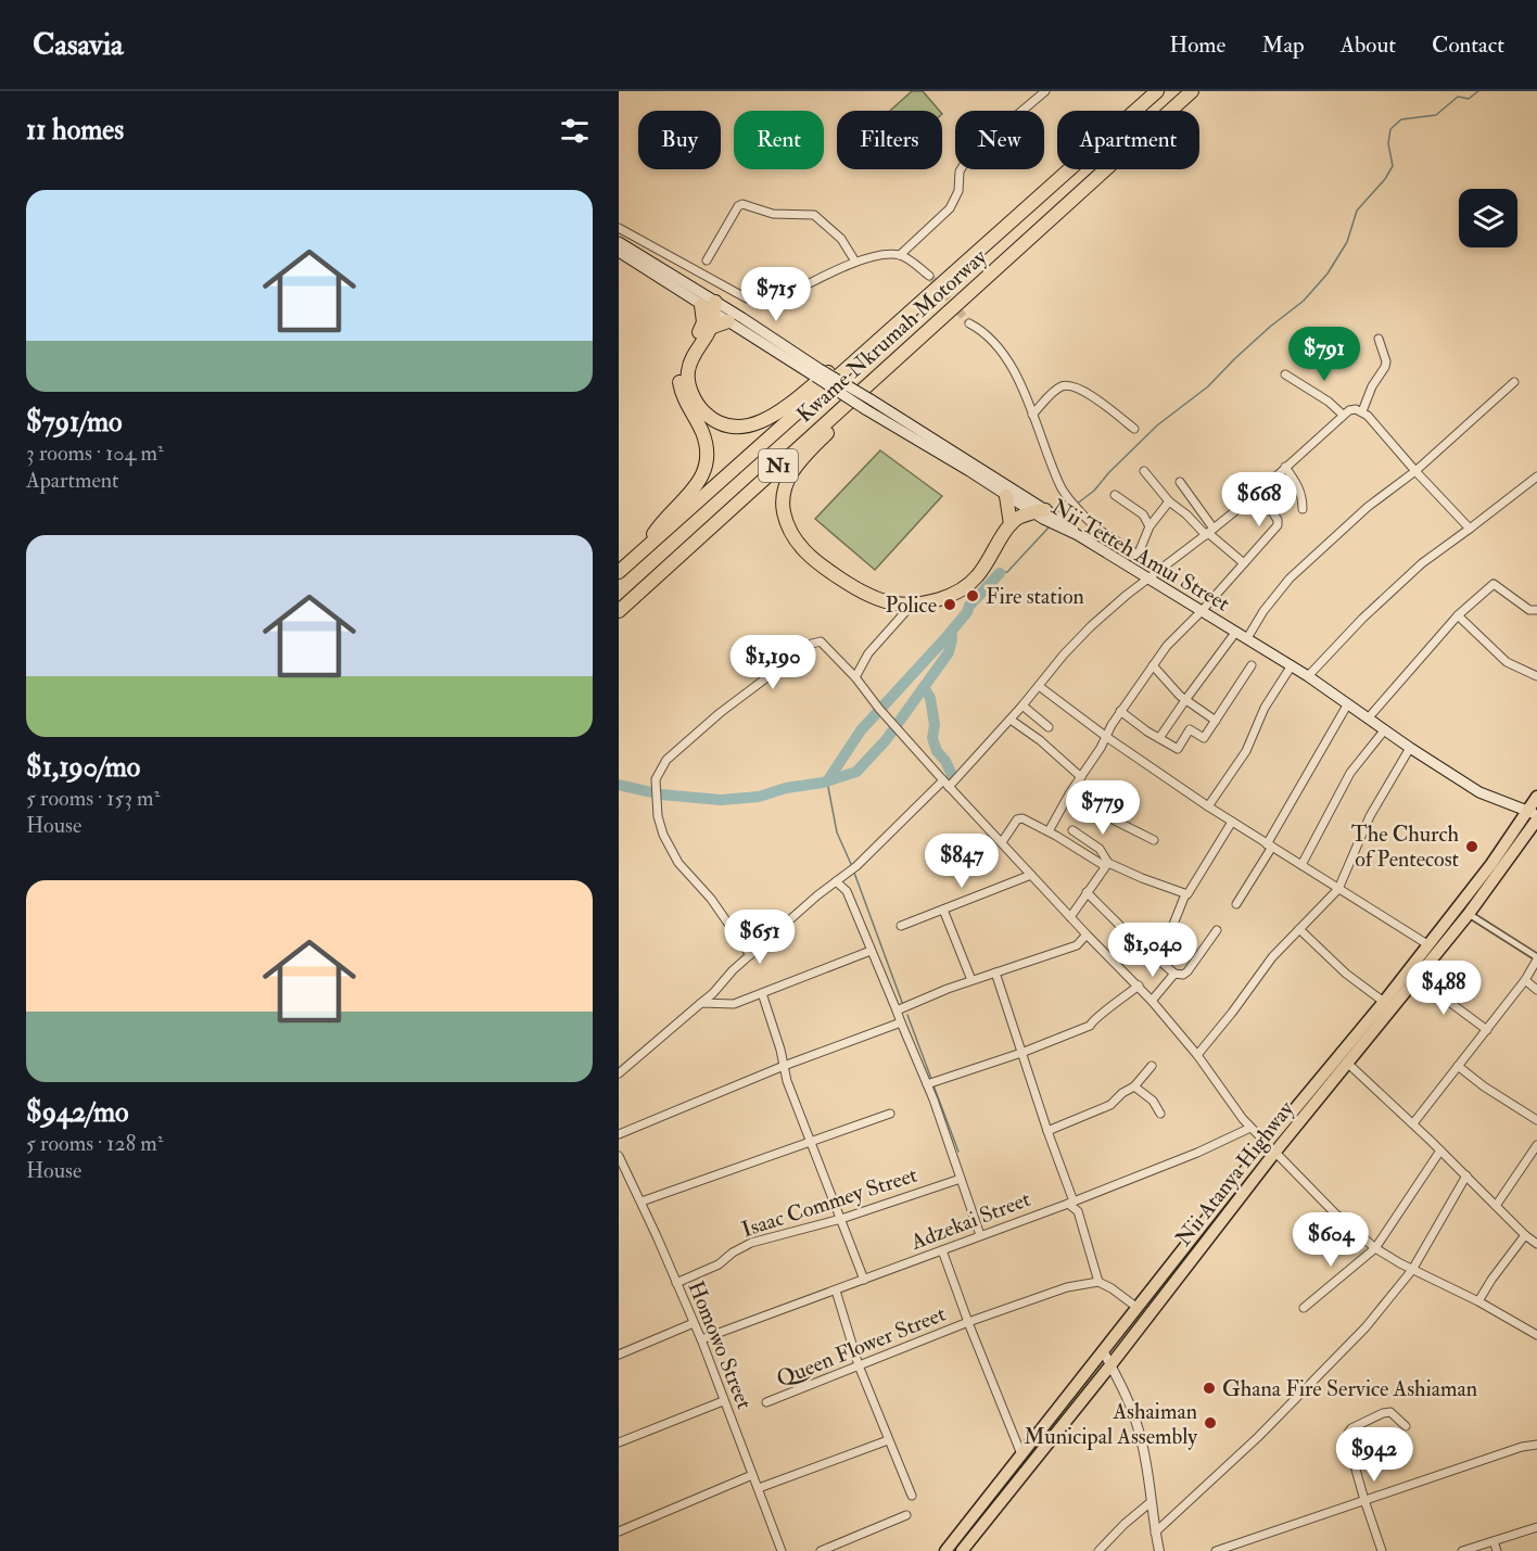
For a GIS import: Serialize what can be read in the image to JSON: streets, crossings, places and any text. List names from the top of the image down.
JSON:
{
  "streets": {
    "highway": ["Kwame Nkrumah Motorway", "N1"],
    "main road": ["Nii Tetteh Amui Street", "Nii Atanya Highway"],
    "street": [
      "Isaac Commey Street",
      "Adzekai Street",
      "Homowo Street",
      "Queen Flower Street"
    ]
  },
  "crossings": [
    ["Nii Tetteh Amui Street", "Nii Atanya Highway"],
    ["Isaac Commey Street", "Homowo Street"],
    ["Adzekai Street", "Homowo Street"]
  ],
  "places": [
    "Fire station",
    "Police",
    "The Church of Pentecost",
    "Ghana Fire Service Ashiaman",
    "Ashaiman Municipal Assembly"
  ],
  "page": {
    "header": "Casavia",
    "nav": [
      "Home",
      "Map",
      "About",
      "Contact"
    ],
    "heading": "11 homes",
    "chip": [
      "Buy",
      "Rent",
      "Filters",
      "New",
      "Apartment"
    ],
    "list": [
      {
        "name": "$791/mo",
        "note": "3 rooms · 104 m² · Apartment"
      },
      {
        "name": "$1,190/mo",
        "note": "5 rooms · 153 m² · House"
      },
      {
        "name": "$942/mo",
        "note": "5 rooms · 128 m² · House"
      }
    ],
    "price": [
      "$715",
      "$791",
      "$668",
      "$1,190",
      "$779",
      "$847",
      "$651",
      "$1,040",
      "$488",
      "$604",
      "$942"
    ]
  }
}
